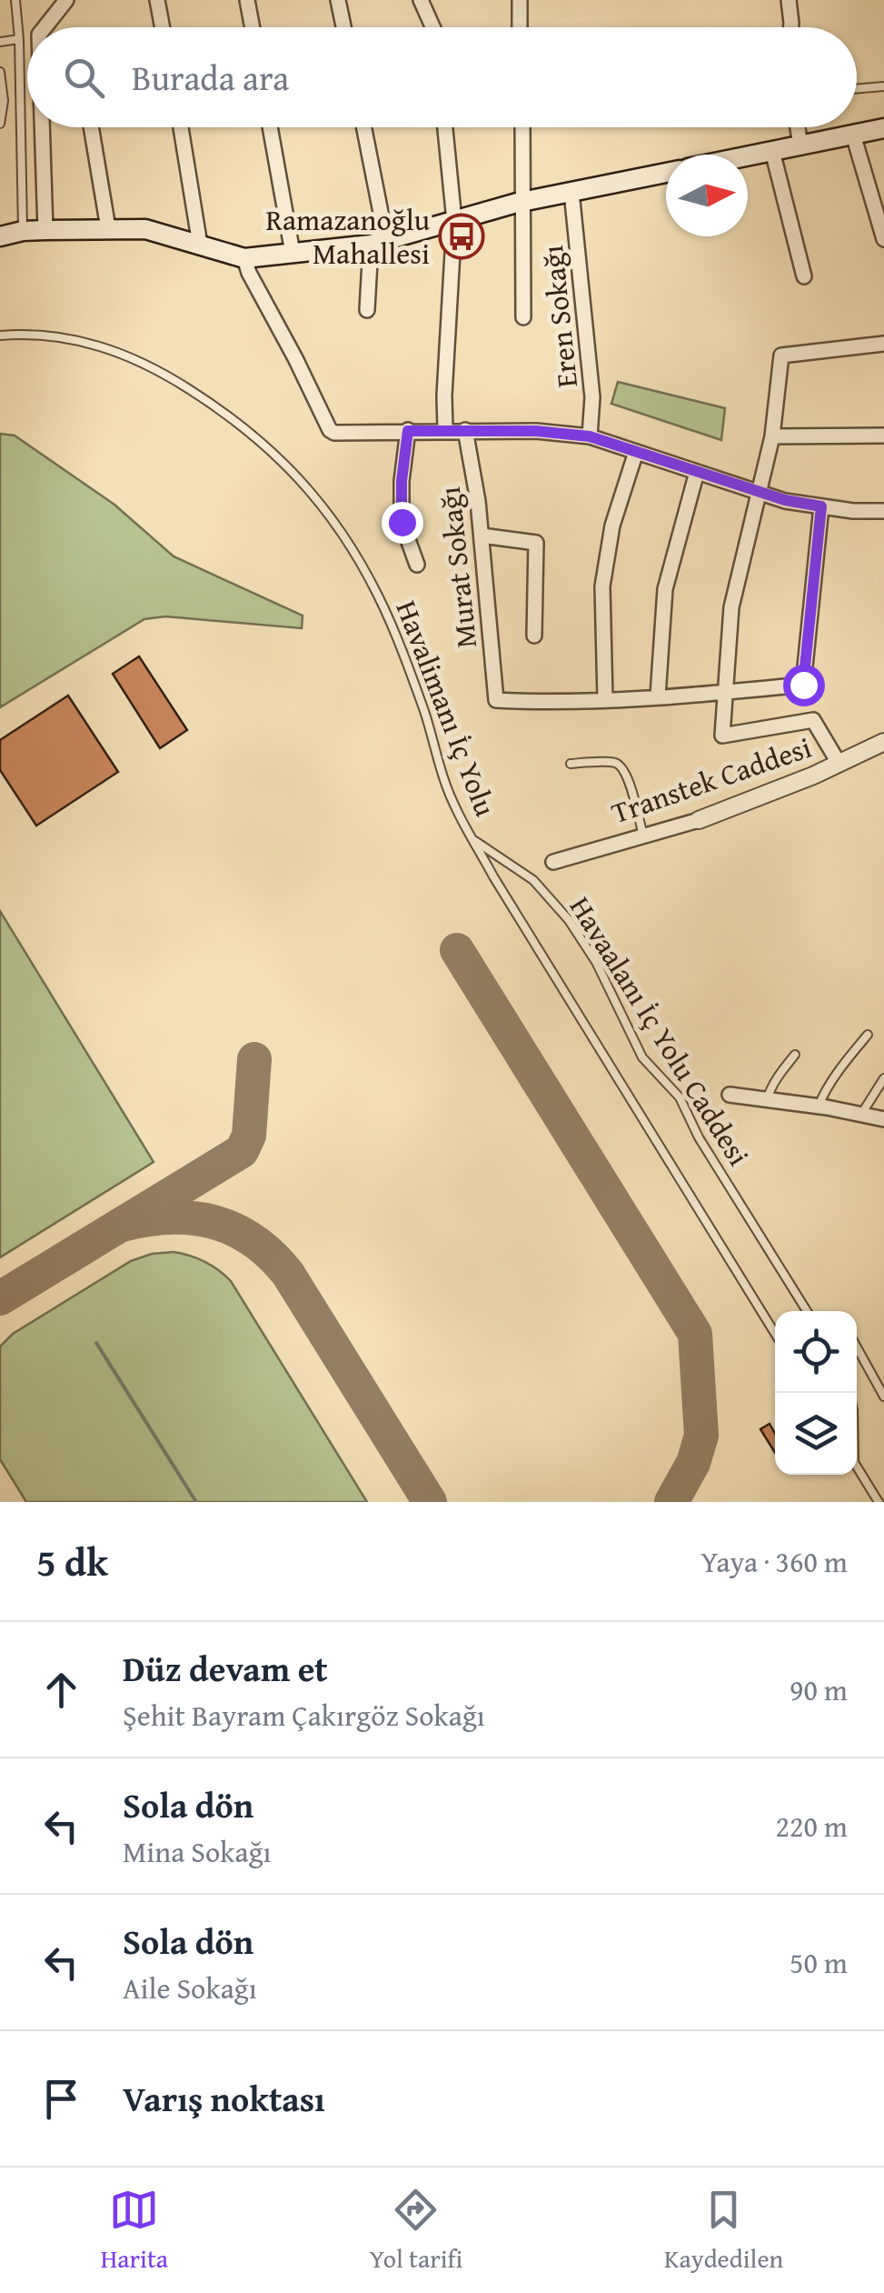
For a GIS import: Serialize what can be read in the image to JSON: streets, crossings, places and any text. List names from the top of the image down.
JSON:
{
  "streets": {
    "street": ["Eren Sokağı", "Murat Sokağı", "Transtek Caddesi"],
    "lane": ["Havalimanı İç Yolu", "Havaalanı İç Yolu Caddesi"]
  },
  "crossings": [
    ["Havalimanı İç Yolu", "Havaalanı İç Yolu Caddesi"]
  ],
  "places": {
    "bus stop": ["Ramazanoğlu Mahallesi"]
  },
  "north": "right",
  "page": {
    "search": "Burada ara",
    "heading": ["5 dk", "Yaya · 360 m"],
    "list": [
      ["Düz devam et", "Şehit Bayram Çakırgöz Sokağı", "90 m"],
      ["Sola dön", "Mina Sokağı", "220 m"],
      ["Sola dön", "Aile Sokağı", "50 m"],
      "Varış noktası"
    ],
    "nav": ["Harita", "Yol tarifi", "Kaydedilen"]
  }
}
